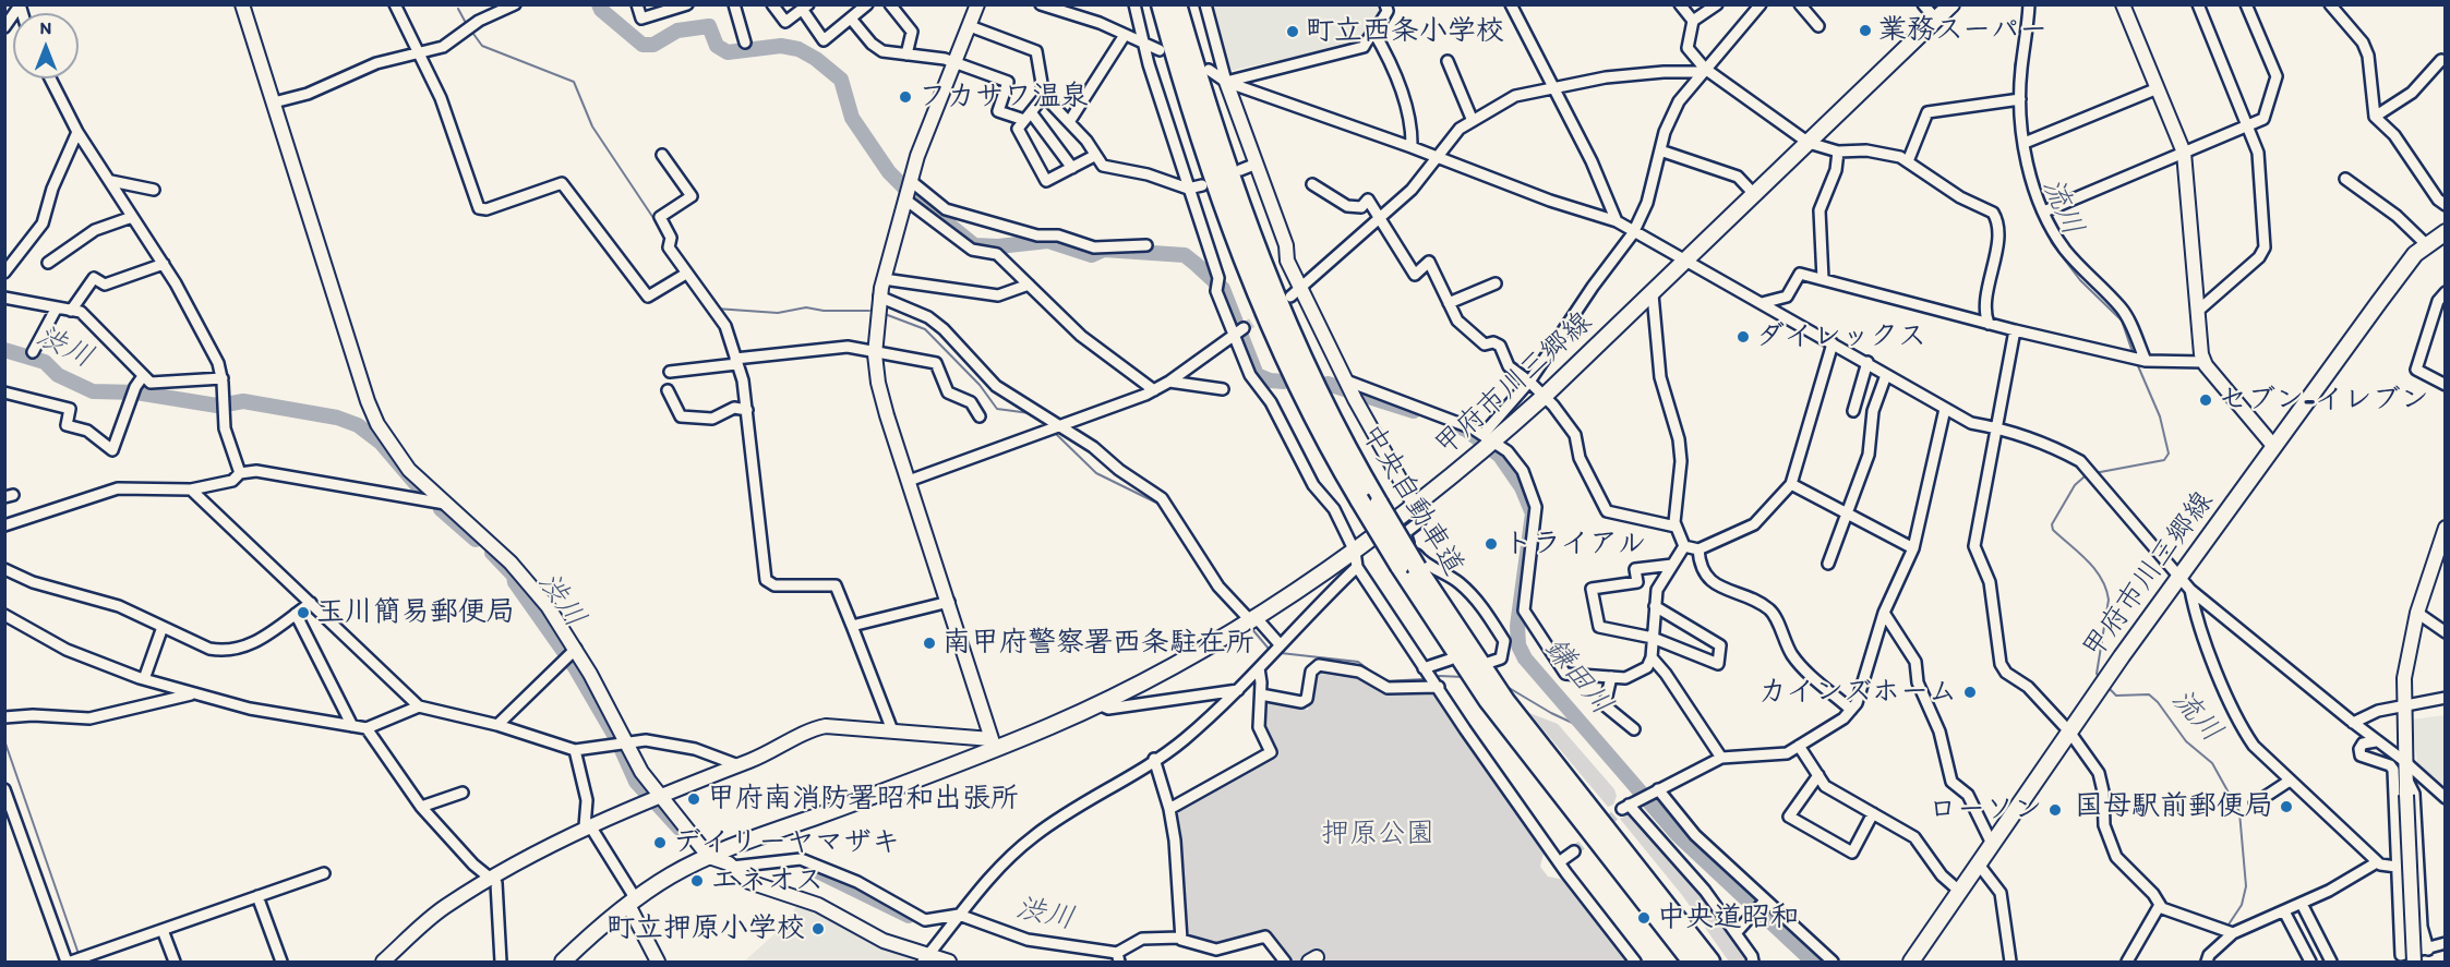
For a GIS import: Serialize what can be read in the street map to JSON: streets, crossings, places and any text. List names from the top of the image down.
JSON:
{
  "streets": {
    "highway": ["中央自動車道"],
    "main road": ["甲府市川三郷線"]
  },
  "water": ["流川", "渋川", "鎌田川"],
  "parks": ["押原公園"],
  "places": [
    "業務スーパー",
    "町立西条小学校",
    "フカサワ温泉",
    "ダイレックス",
    "セブン-イレブン",
    "トライアル",
    "玉川簡易郵便局",
    "南甲府警察署西条駐在所",
    "カインズホーム",
    "甲府南消防署昭和出張所",
    "国母駅前郵便局",
    "ローソン",
    "デイリーヤマザキ",
    "エネオス",
    "中央道昭和",
    "町立押原小学校"
  ],
  "north": "top"
}
